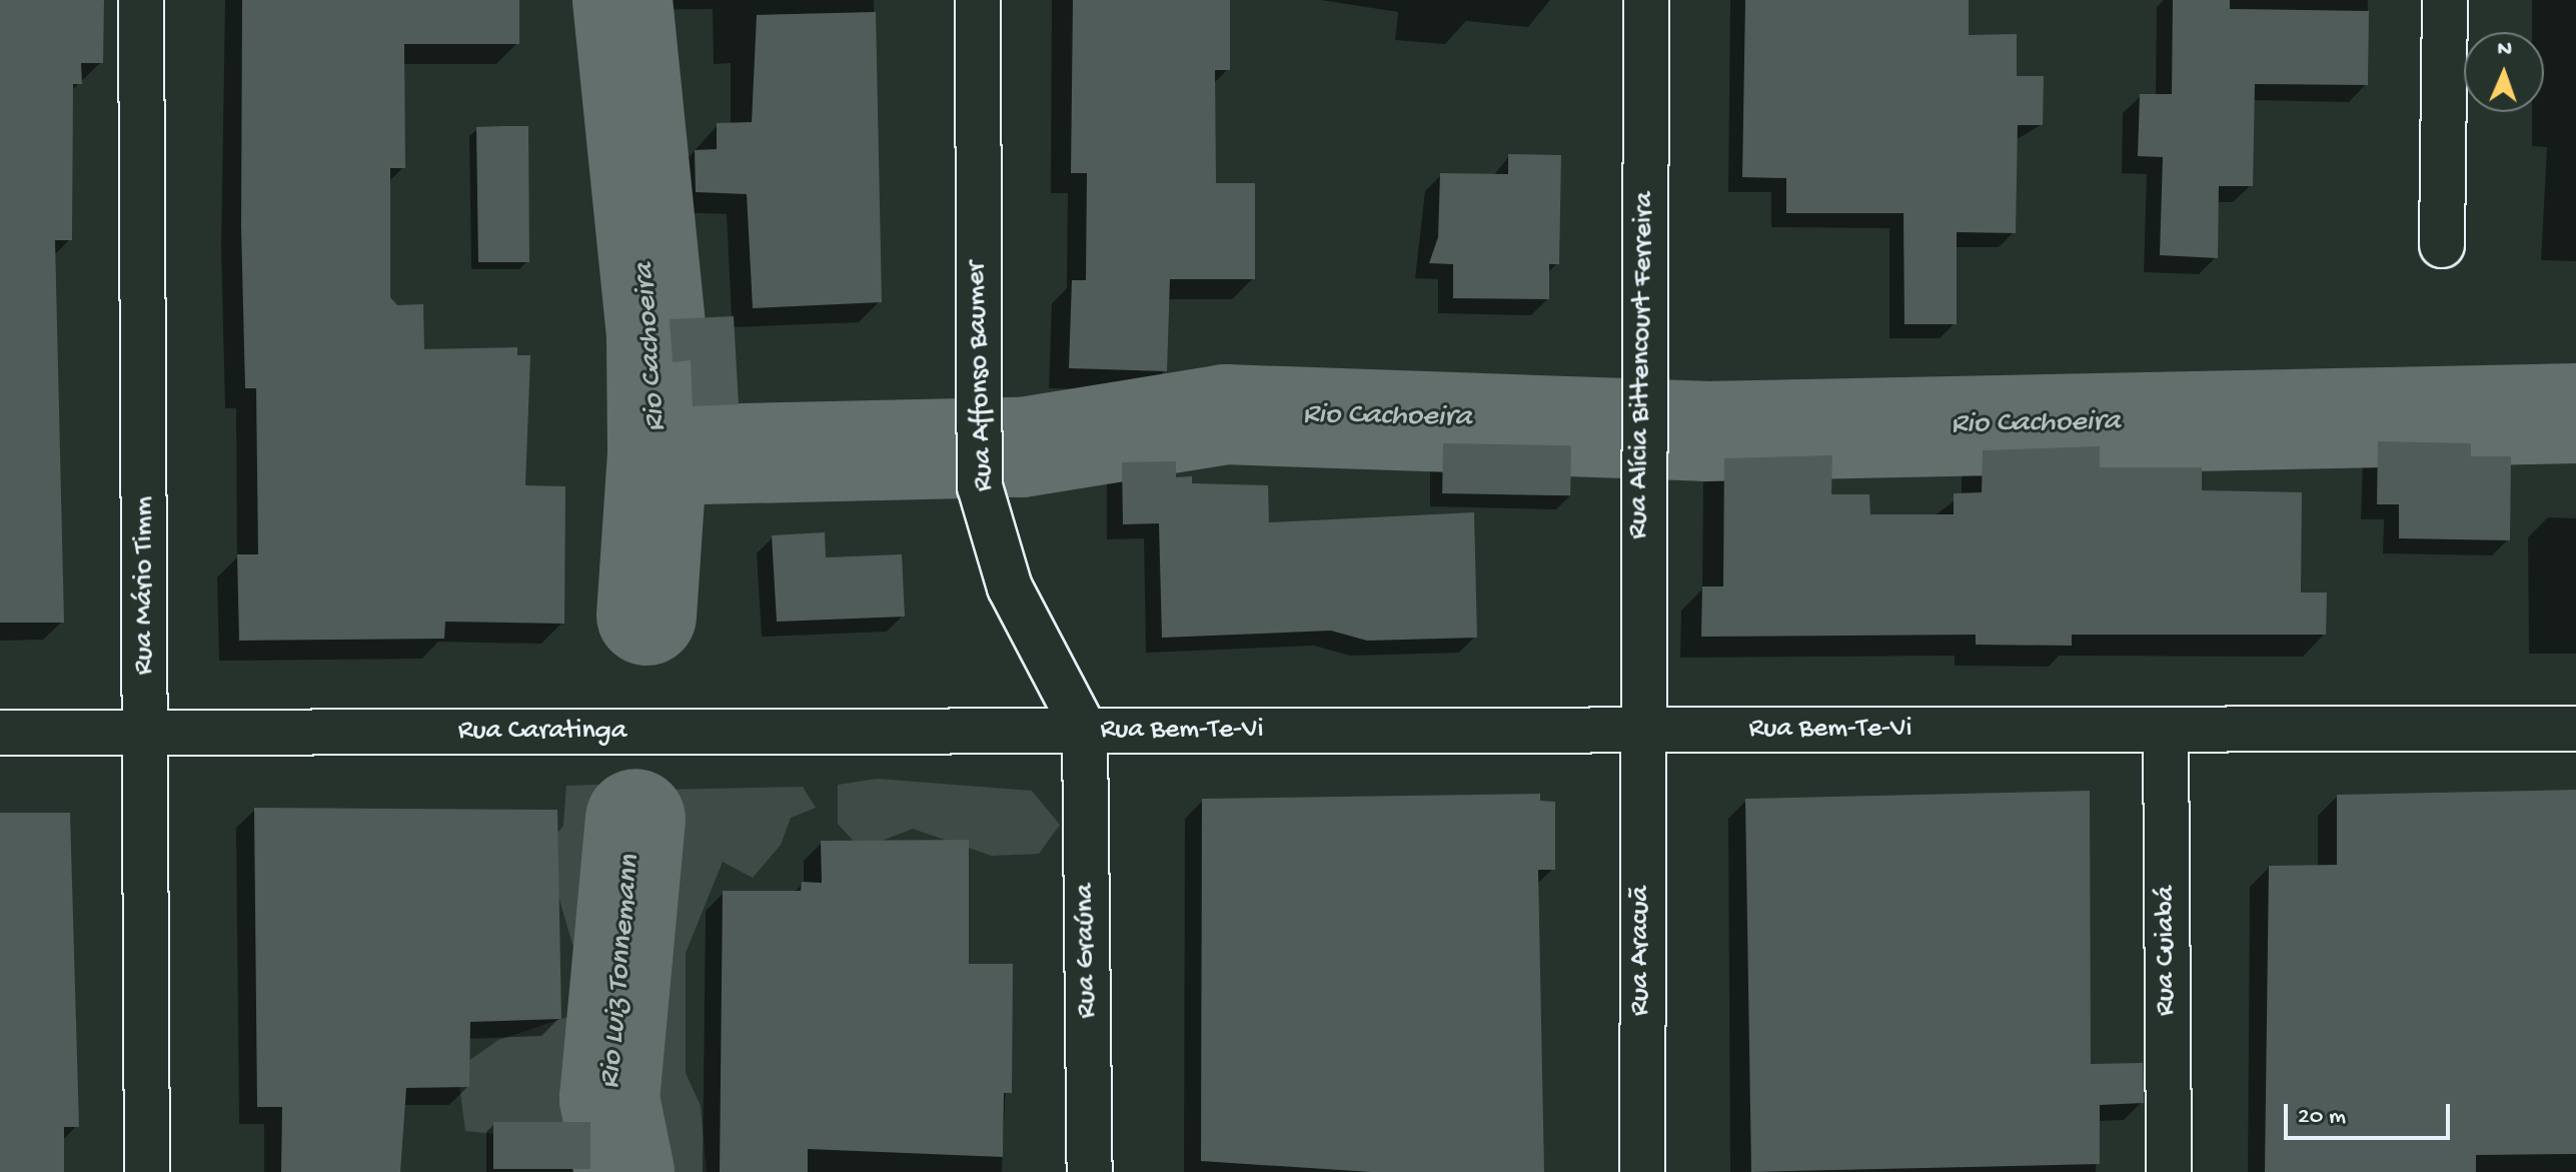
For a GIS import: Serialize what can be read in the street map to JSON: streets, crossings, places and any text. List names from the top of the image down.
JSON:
{
  "streets": {
    "street": [
      "Rua Alícia Bittencourt Ferreira",
      "Rua Affonso Baumer",
      "Rua Mário Timm",
      "Rua Bem-Te-Vi",
      "Rua Caratinga",
      "Rua Graúna",
      "Rua Aracuã",
      "Rua Cuiabá"
    ]
  },
  "crossings": [
    ["Rua Alícia Bittencourt Ferreira", "Rua Bem-Te-Vi"],
    ["Rua Alícia Bittencourt Ferreira", "Rua Aracuã"],
    ["Rua Affonso Baumer", "Rua Bem-Te-Vi"],
    ["Rua Affonso Baumer", "Rua Caratinga"],
    ["Rua Affonso Baumer", "Rua Graúna"],
    ["Rua Mário Timm", "Rua Caratinga"],
    ["Rua Bem-Te-Vi", "Rua Caratinga"],
    ["Rua Bem-Te-Vi", "Rua Graúna"],
    ["Rua Bem-Te-Vi", "Rua Aracuã"],
    ["Rua Bem-Te-Vi", "Rua Cuiabá"],
    ["Rua Caratinga", "Rua Graúna"]
  ],
  "water": ["Rio Cachoeira", "Rio Luiz Tonnemann"],
  "scale_bar": "20 m",
  "north": "top"
}
